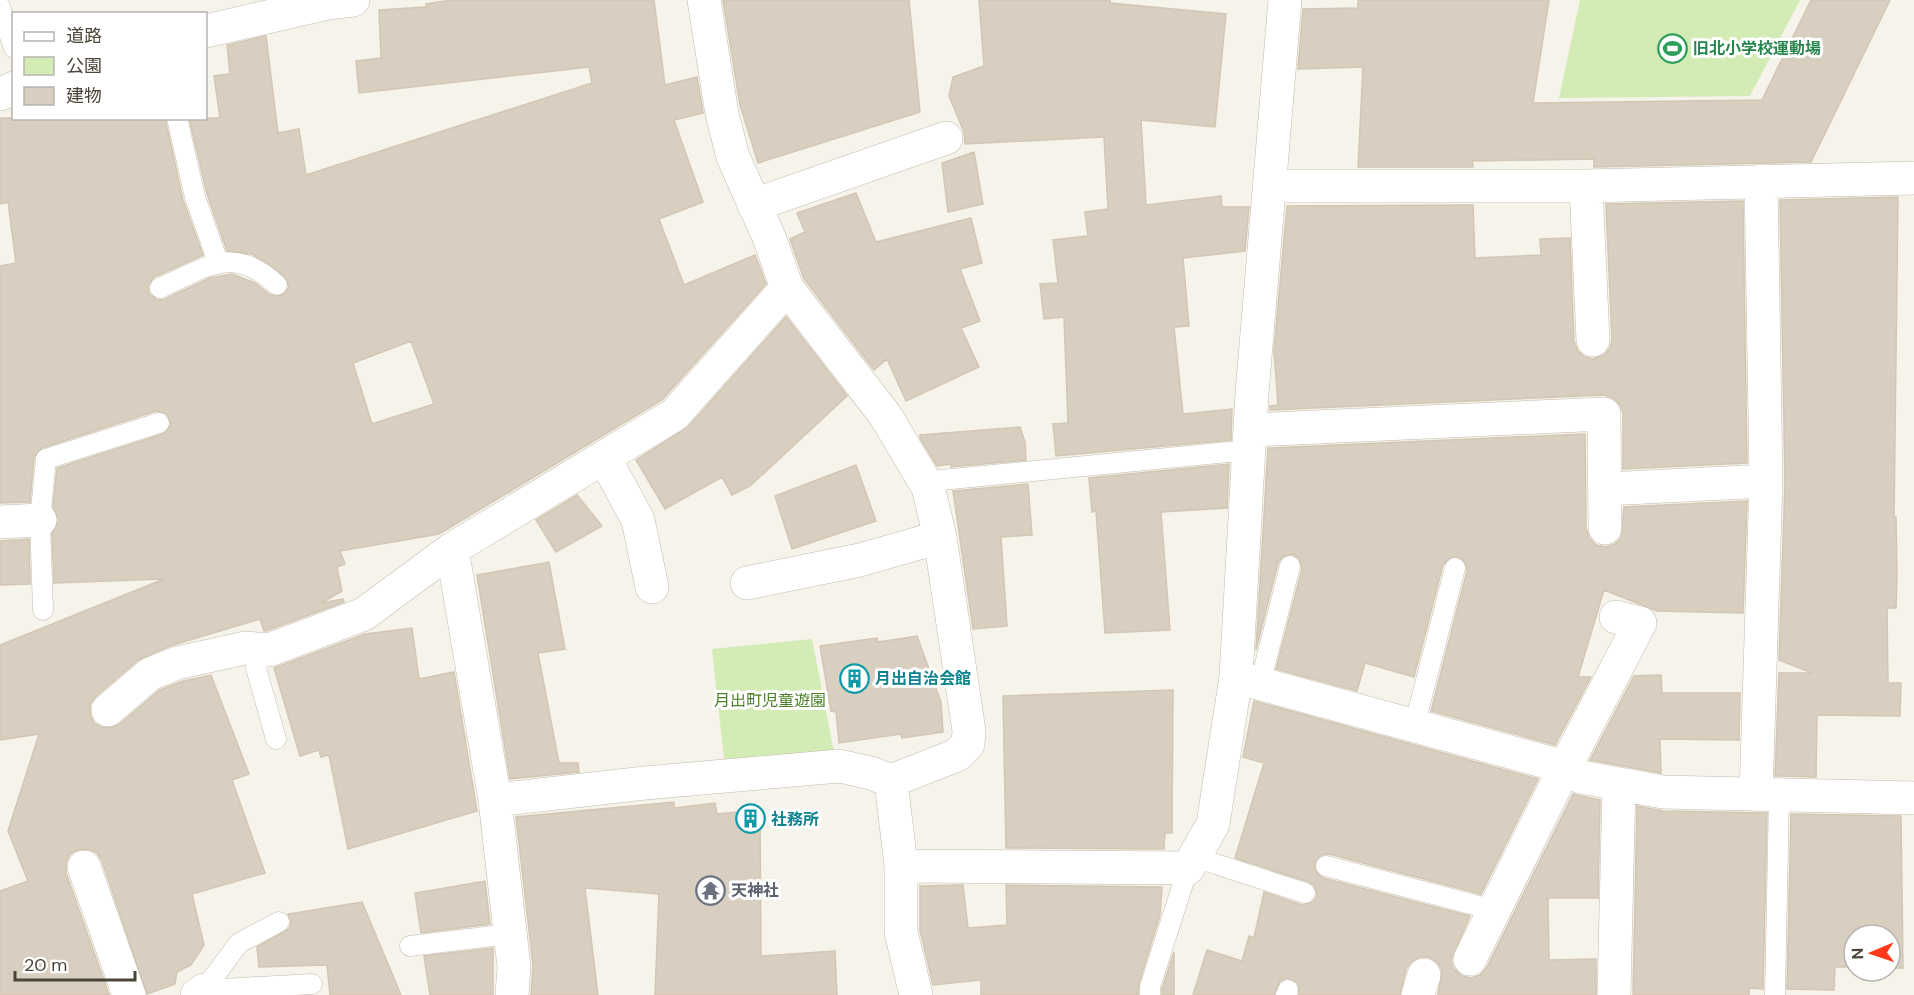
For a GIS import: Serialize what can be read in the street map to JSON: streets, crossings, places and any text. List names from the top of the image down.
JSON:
{
  "parks": ["月出町児童遊園"],
  "places": {
    "sports": ["旧北小学校運動場"],
    "building": ["月出自治会館", "社務所"],
    "temple": ["天神社"]
  },
  "legend": ["道路", "公園", "建物"],
  "scale_bar": "20 m",
  "north": "left"
}
